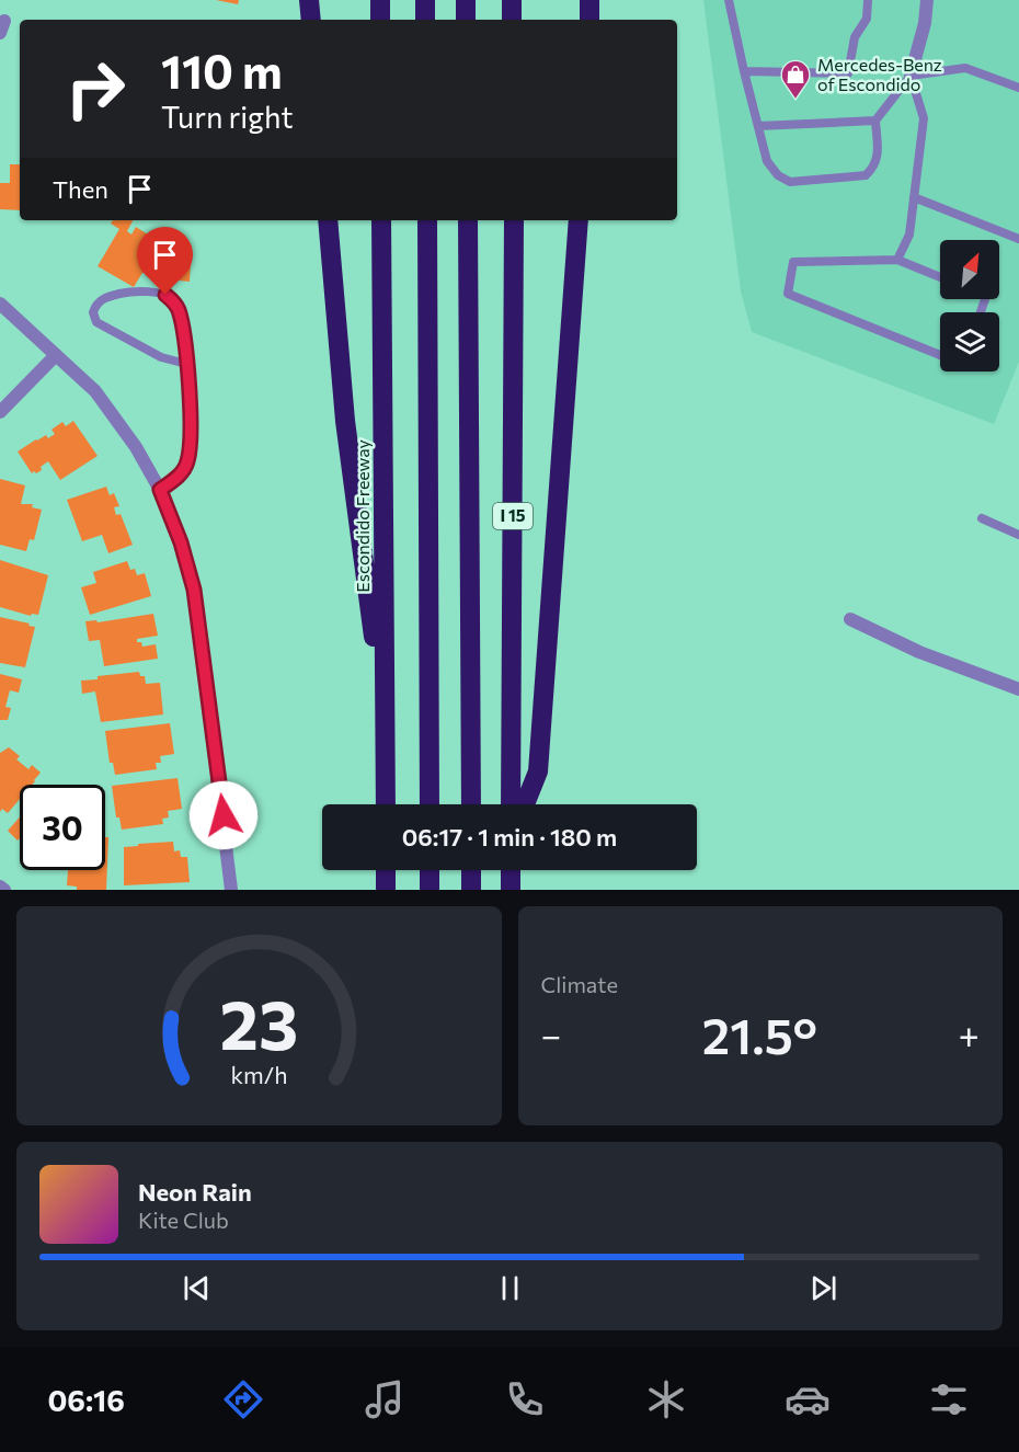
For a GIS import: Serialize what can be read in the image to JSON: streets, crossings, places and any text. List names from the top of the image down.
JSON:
{
  "streets": {
    "highway": ["Escondido Freeway", "I 15"]
  },
  "places": {
    "shop": ["Mercedes-Benz of Escondido"]
  },
  "north": "top right",
  "page": {
    "turn": ["110 m", "Turn right"],
    "then": "Then",
    "limit": "30",
    "trip": "06:17 · 1 min · 180 m",
    "tile": "Climate",
    "heat": ["−", "21.5°", "+"],
    "song": ["Neon Rain", "Kite Club"],
    "tabs": "06:16",
    "gauge": ["23", "km/h"]
  }
}
